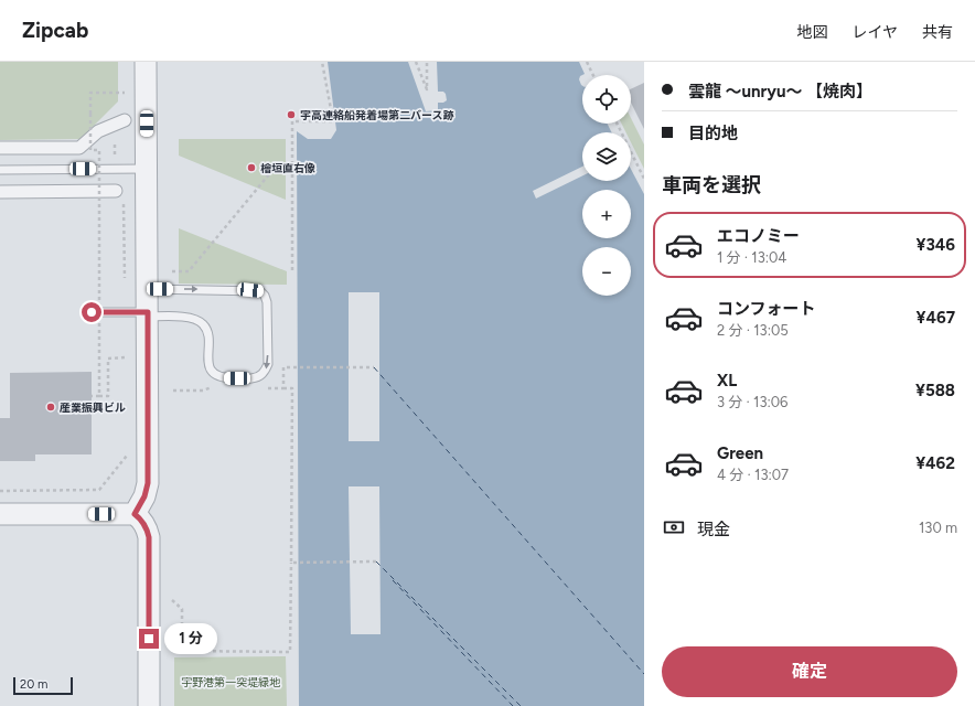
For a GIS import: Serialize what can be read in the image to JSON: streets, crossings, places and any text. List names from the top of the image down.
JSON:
{
  "parks": ["宇野港第一突堤緑地"],
  "places": ["宇高連絡船発着場第二バース跡", "檜垣直右像", "産業振興ビル"],
  "scale_bar": "20 m",
  "page": {
    "header": "Zipcab",
    "nav": ["地図", "レイヤ", "共有"],
    "banner": ["雲龍 ～unryu～ 【焼肉】", "目的地"],
    "map_buttons": ["+", "−"],
    "heading": "車両を選択",
    "list": [
      {
        "name": "エコノミー",
        "note": "1 分 · 13:04",
        "value": "¥346"
      },
      {
        "name": "コンフォート",
        "note": "2 分 · 13:05",
        "value": "¥467"
      },
      {
        "name": "XL",
        "note": "3 分 · 13:06",
        "value": "¥588"
      },
      {
        "name": "Green",
        "note": "4 分 · 13:07",
        "value": "¥462"
      }
    ],
    "pay": ["現金", "130 m"],
    "bubble": "1 分",
    "buttons": "確定",
    "scale": "20 m"
  }
}
